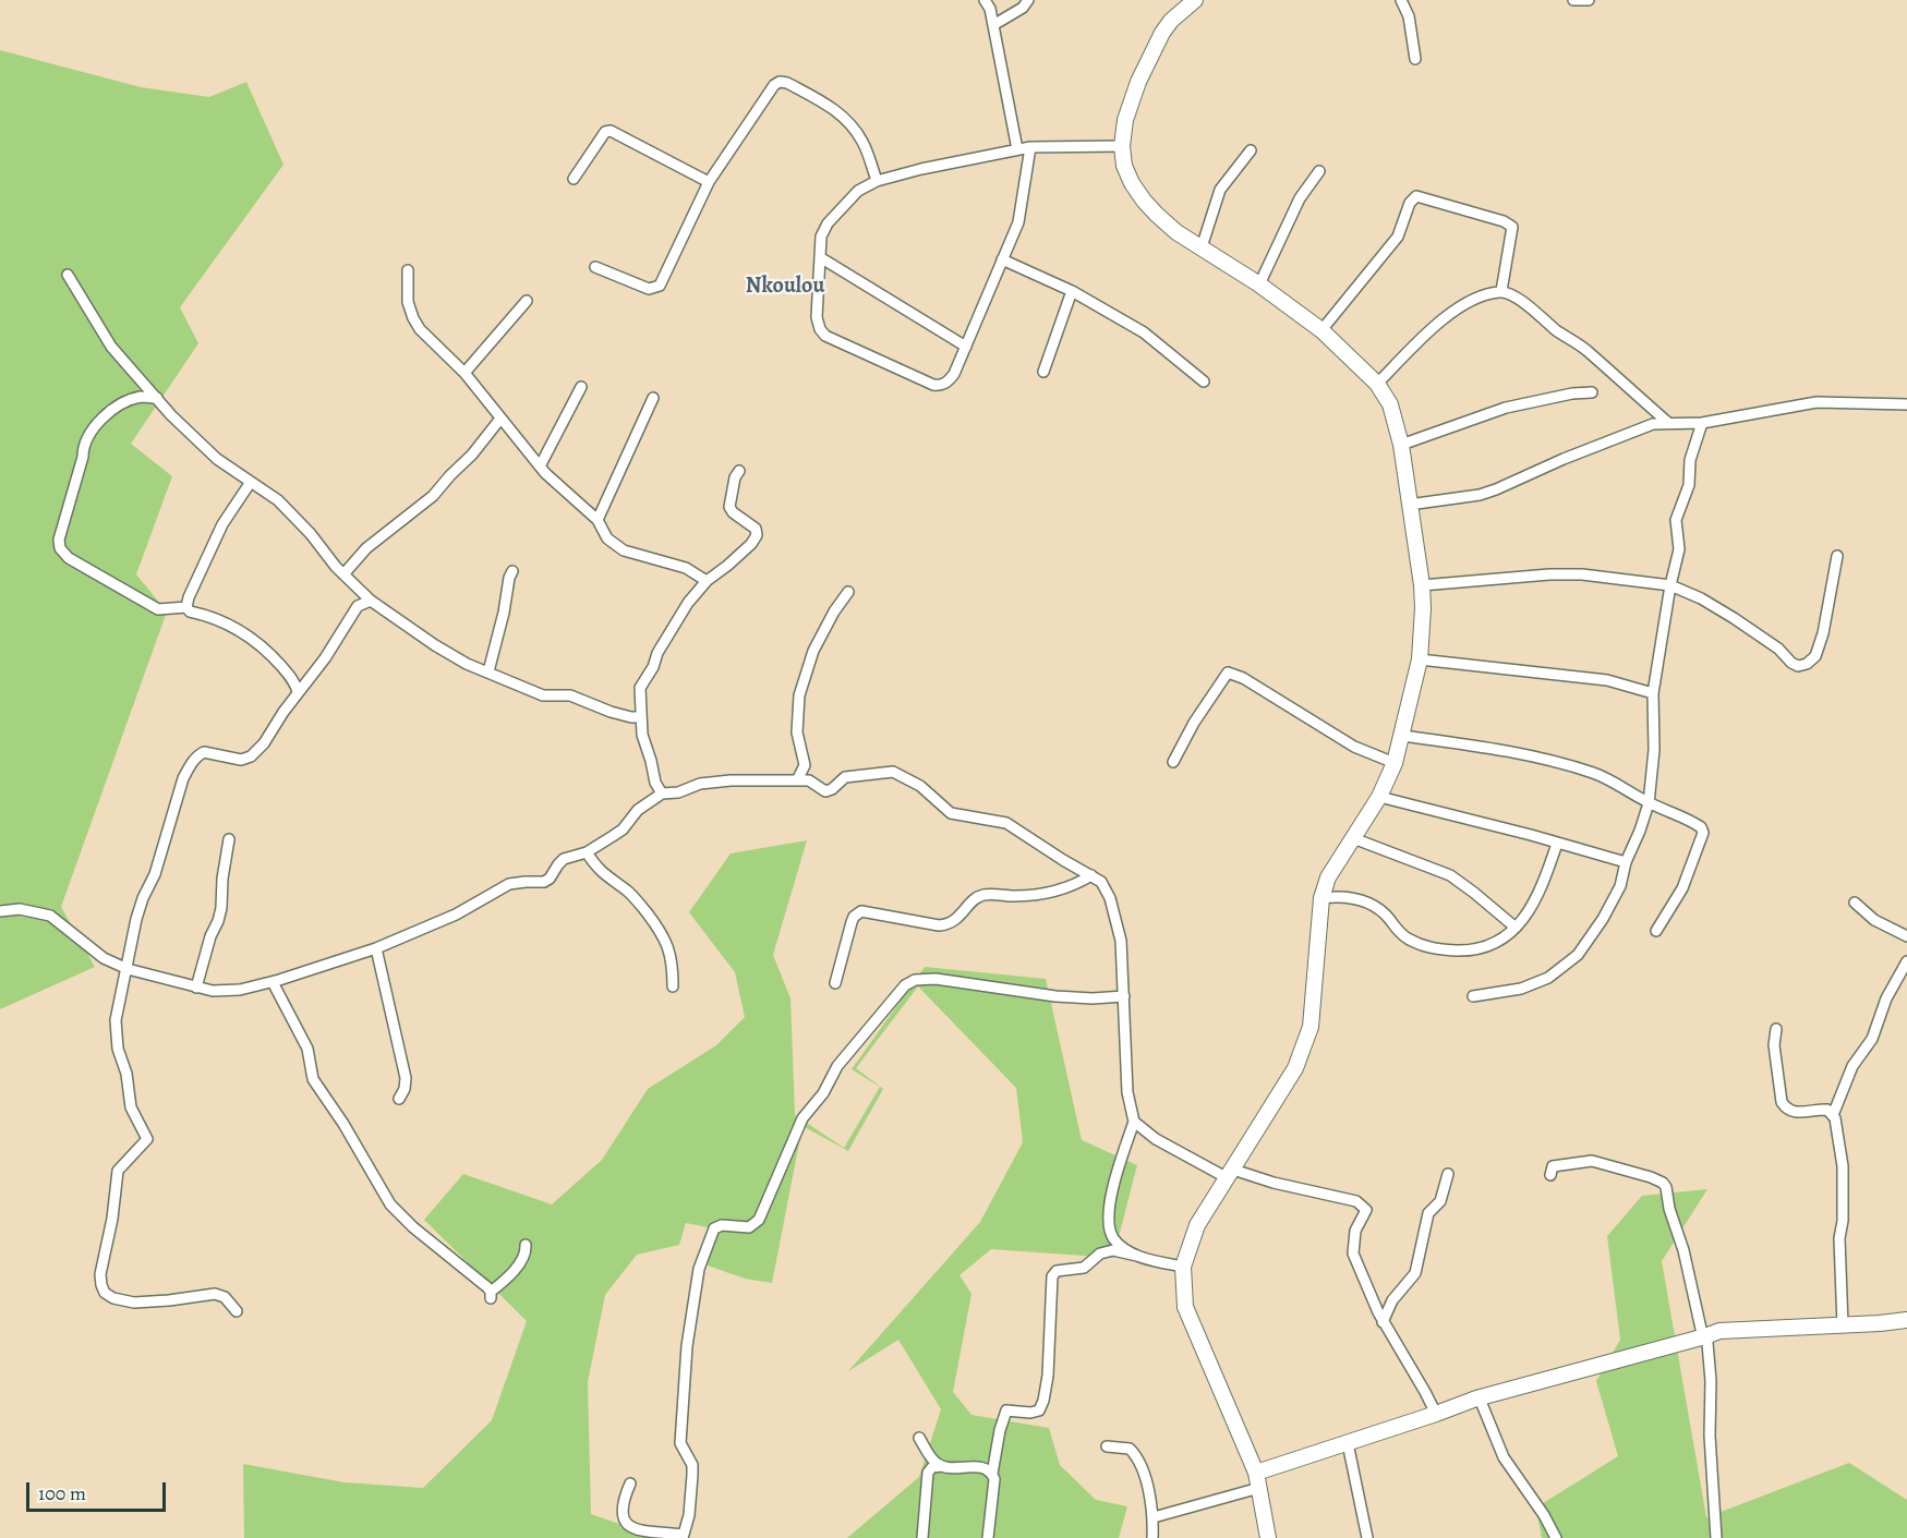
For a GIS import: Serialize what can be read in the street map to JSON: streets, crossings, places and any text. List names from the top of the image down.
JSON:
{
  "districts": ["Nkoulou"],
  "scale_bar": "100 m"
}
